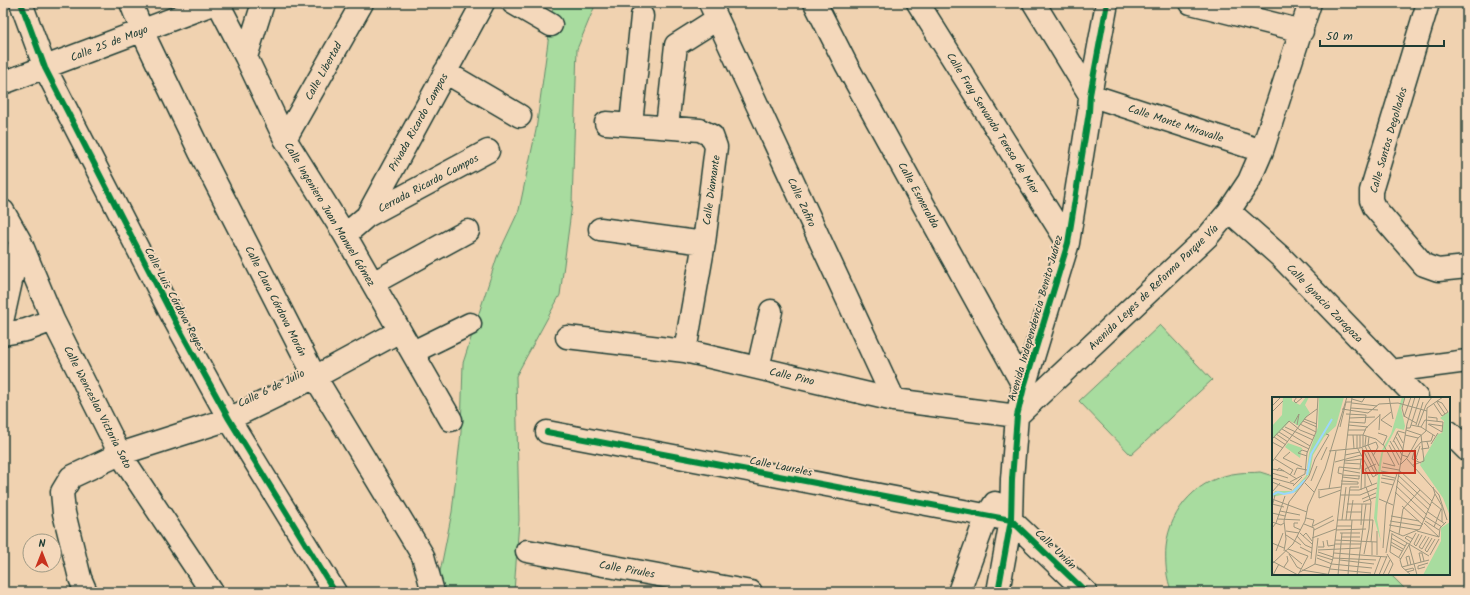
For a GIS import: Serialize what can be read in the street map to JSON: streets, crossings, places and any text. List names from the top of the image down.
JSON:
{
  "streets": {
    "street": [
      "Calle 25 de Mayo",
      "Calle Libertad",
      "Privada Ricardo Campos",
      "Calle Fray Servando Teresa de Mier",
      "Calle Monte Miravalle",
      "Calle Santos Degollados",
      "Cerrada Ricardo Campos",
      "Calle Diamante",
      "Calle Esmeralda",
      "Calle Zafiro",
      "Calle Ingeniero Juan Manuel Gómez",
      "Avenida Leyes de Reforma Parque Vía",
      "Calle Luis Córdova Reyes",
      "Calle Clara Córdova Morán",
      "Calle Ignacio Zaragoza",
      "Avenida Independencia Benito Juárez",
      "Calle Pino",
      "Calle 6 de Julio",
      "Calle Wenceslao Victoria Soto",
      "Calle Laureles",
      "Calle Unión",
      "Calle Pirules"
    ]
  },
  "crossings": [
    ["Calle 25 de Mayo", "Calle Ingeniero Juan Manuel Gómez"],
    ["Calle 25 de Mayo", "Calle Luis Córdova Reyes"],
    ["Calle 25 de Mayo", "Calle Clara Córdova Morán"],
    ["Calle Libertad", "Calle Ingeniero Juan Manuel Gómez"],
    ["Privada Ricardo Campos", "Cerrada Ricardo Campos"],
    ["Privada Ricardo Campos", "Calle Ingeniero Juan Manuel Gómez"],
    ["Calle Fray Servando Teresa de Mier", "Avenida Independencia Benito Juárez"],
    ["Calle Monte Miravalle", "Avenida Leyes de Reforma Parque Vía"],
    ["Calle Monte Miravalle", "Avenida Independencia Benito Juárez"],
    ["Calle Diamante", "Calle Pino"],
    ["Calle Esmeralda", "Avenida Independencia Benito Juárez"],
    ["Calle Zafiro", "Calle Pino"],
    ["Calle Ingeniero Juan Manuel Gómez", "Calle 6 de Julio"],
    ["Avenida Leyes de Reforma Parque Vía", "Calle Ignacio Zaragoza"],
    ["Avenida Leyes de Reforma Parque Vía", "Avenida Independencia Benito Juárez"],
    ["Avenida Leyes de Reforma Parque Vía", "Calle Pino"],
    ["Calle Luis Córdova Reyes", "Calle 6 de Julio"],
    ["Calle Clara Córdova Morán", "Calle 6 de Julio"],
    ["Avenida Independencia Benito Juárez", "Calle Pino"],
    ["Avenida Independencia Benito Juárez", "Calle Laureles"],
    ["Avenida Independencia Benito Juárez", "Calle Unión"],
    ["Calle 6 de Julio", "Calle Wenceslao Victoria Soto"],
    ["Calle Laureles", "Calle Unión"]
  ],
  "scale_bar": "50 m",
  "north": "top"
}
